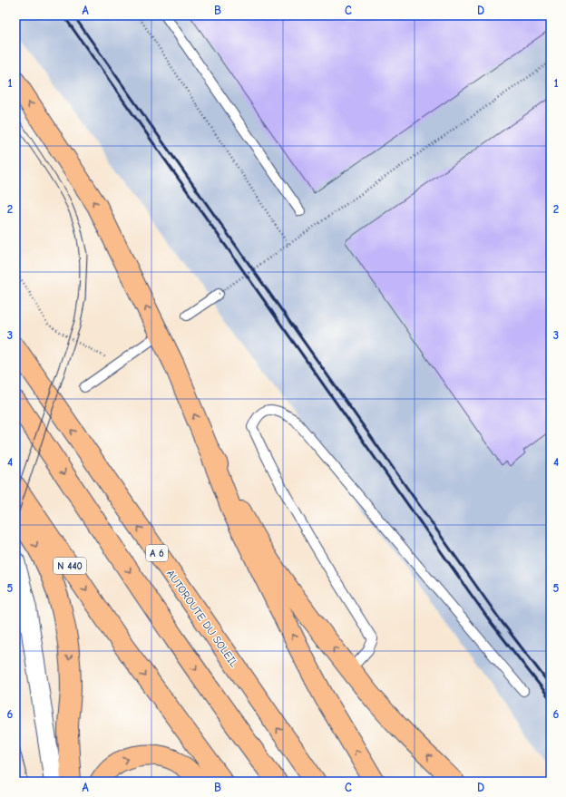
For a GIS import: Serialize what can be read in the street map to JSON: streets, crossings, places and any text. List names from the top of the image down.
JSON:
{
  "streets": {
    "main road": ["A 6", "N 440", "AUTOROUTE DU SOLEIL"]
  },
  "grid": {
    "columns": [
      "A",
      "B",
      "C",
      "D"
    ],
    "rows": [
      "1",
      "2",
      "3",
      "4",
      "5",
      "6"
    ]
  }
}
